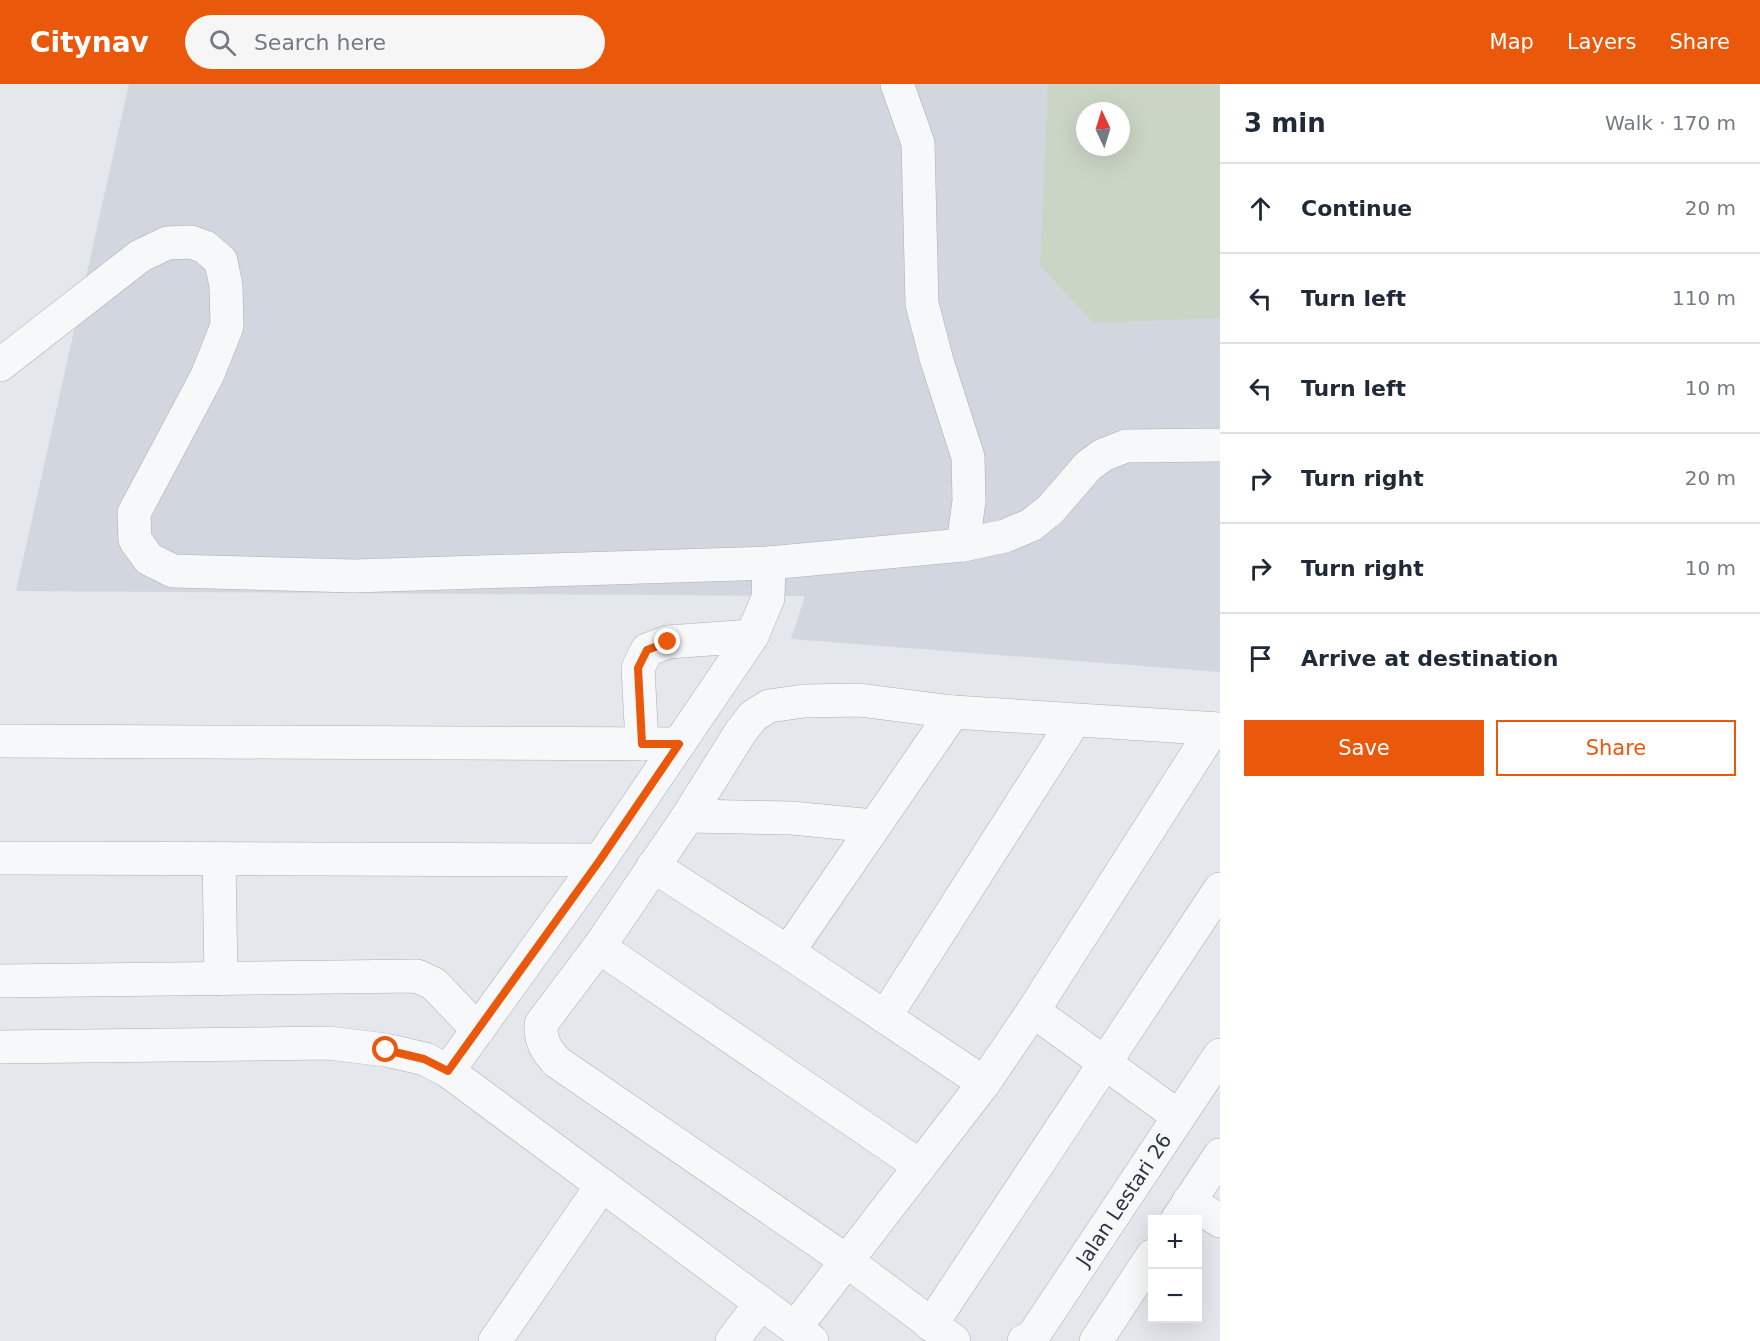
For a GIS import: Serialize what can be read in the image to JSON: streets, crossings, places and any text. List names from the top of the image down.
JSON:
{
  "streets": {
    "street": ["Jalan Lestari 26"]
  },
  "north": "top",
  "page": {
    "header": "Citynav",
    "search": "Search here",
    "nav": ["Map", "Layers", "Share"],
    "heading": ["3 min", "Walk · 170 m"],
    "list": [
      ["Continue", "20 m"],
      ["Turn left", "110 m"],
      ["Turn left", "10 m"],
      ["Turn right", "20 m"],
      ["Turn right", "10 m"],
      "Arrive at destination"
    ],
    "buttons": ["Save", "Share"],
    "map_buttons": ["+", "−"]
  }
}
